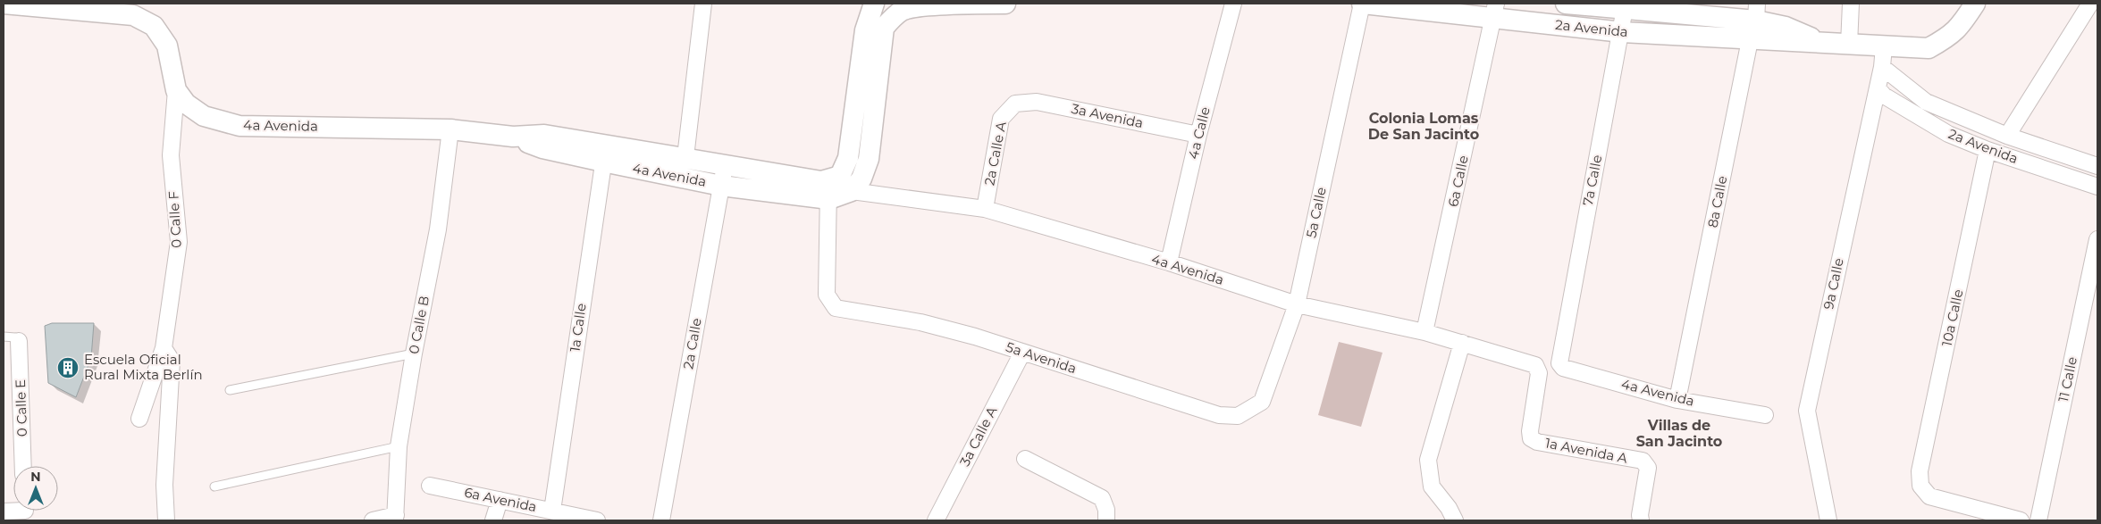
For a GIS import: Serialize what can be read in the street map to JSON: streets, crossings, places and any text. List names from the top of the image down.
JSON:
{
  "streets": {
    "street": [
      "2a Avenida",
      "3a Avenida",
      "4a Avenida",
      "4a Calle",
      "2a Calle A",
      "7a Calle",
      "6a Calle",
      "8a Calle",
      "5a Calle",
      "0 Calle F",
      "9a Calle",
      "10a Calle",
      "0 Calle B",
      "1a Calle",
      "2a Calle",
      "5a Avenida",
      "11 Calle",
      "0 Calle E",
      "3a Calle A",
      "1a Avenida A",
      "6a Avenida"
    ]
  },
  "crossings": [
    ["2a Avenida", "7a Calle"],
    ["2a Avenida", "6a Calle"],
    ["2a Avenida", "8a Calle"],
    ["2a Avenida", "5a Calle"],
    ["2a Avenida", "9a Calle"],
    ["2a Avenida", "10a Calle"],
    ["3a Avenida", "4a Calle"],
    ["3a Avenida", "2a Calle A"],
    ["4a Avenida", "4a Calle"],
    ["4a Avenida", "2a Calle A"],
    ["4a Avenida", "7a Calle"],
    ["4a Avenida", "6a Calle"],
    ["4a Avenida", "8a Calle"],
    ["4a Avenida", "5a Calle"],
    ["4a Avenida", "0 Calle F"],
    ["4a Avenida", "0 Calle B"],
    ["4a Avenida", "1a Calle"],
    ["4a Avenida", "2a Calle"],
    ["4a Avenida", "5a Avenida"],
    ["4a Avenida", "1a Avenida A"],
    ["5a Calle", "5a Avenida"],
    ["1a Calle", "6a Avenida"],
    ["5a Avenida", "3a Calle A"]
  ],
  "districts": ["Colonia Lomas De San Jacinto", "Villas de San Jacinto"],
  "places": {
    "building": ["Escuela Oficial Rural Mixta Berlín"]
  },
  "north": "top"
}
